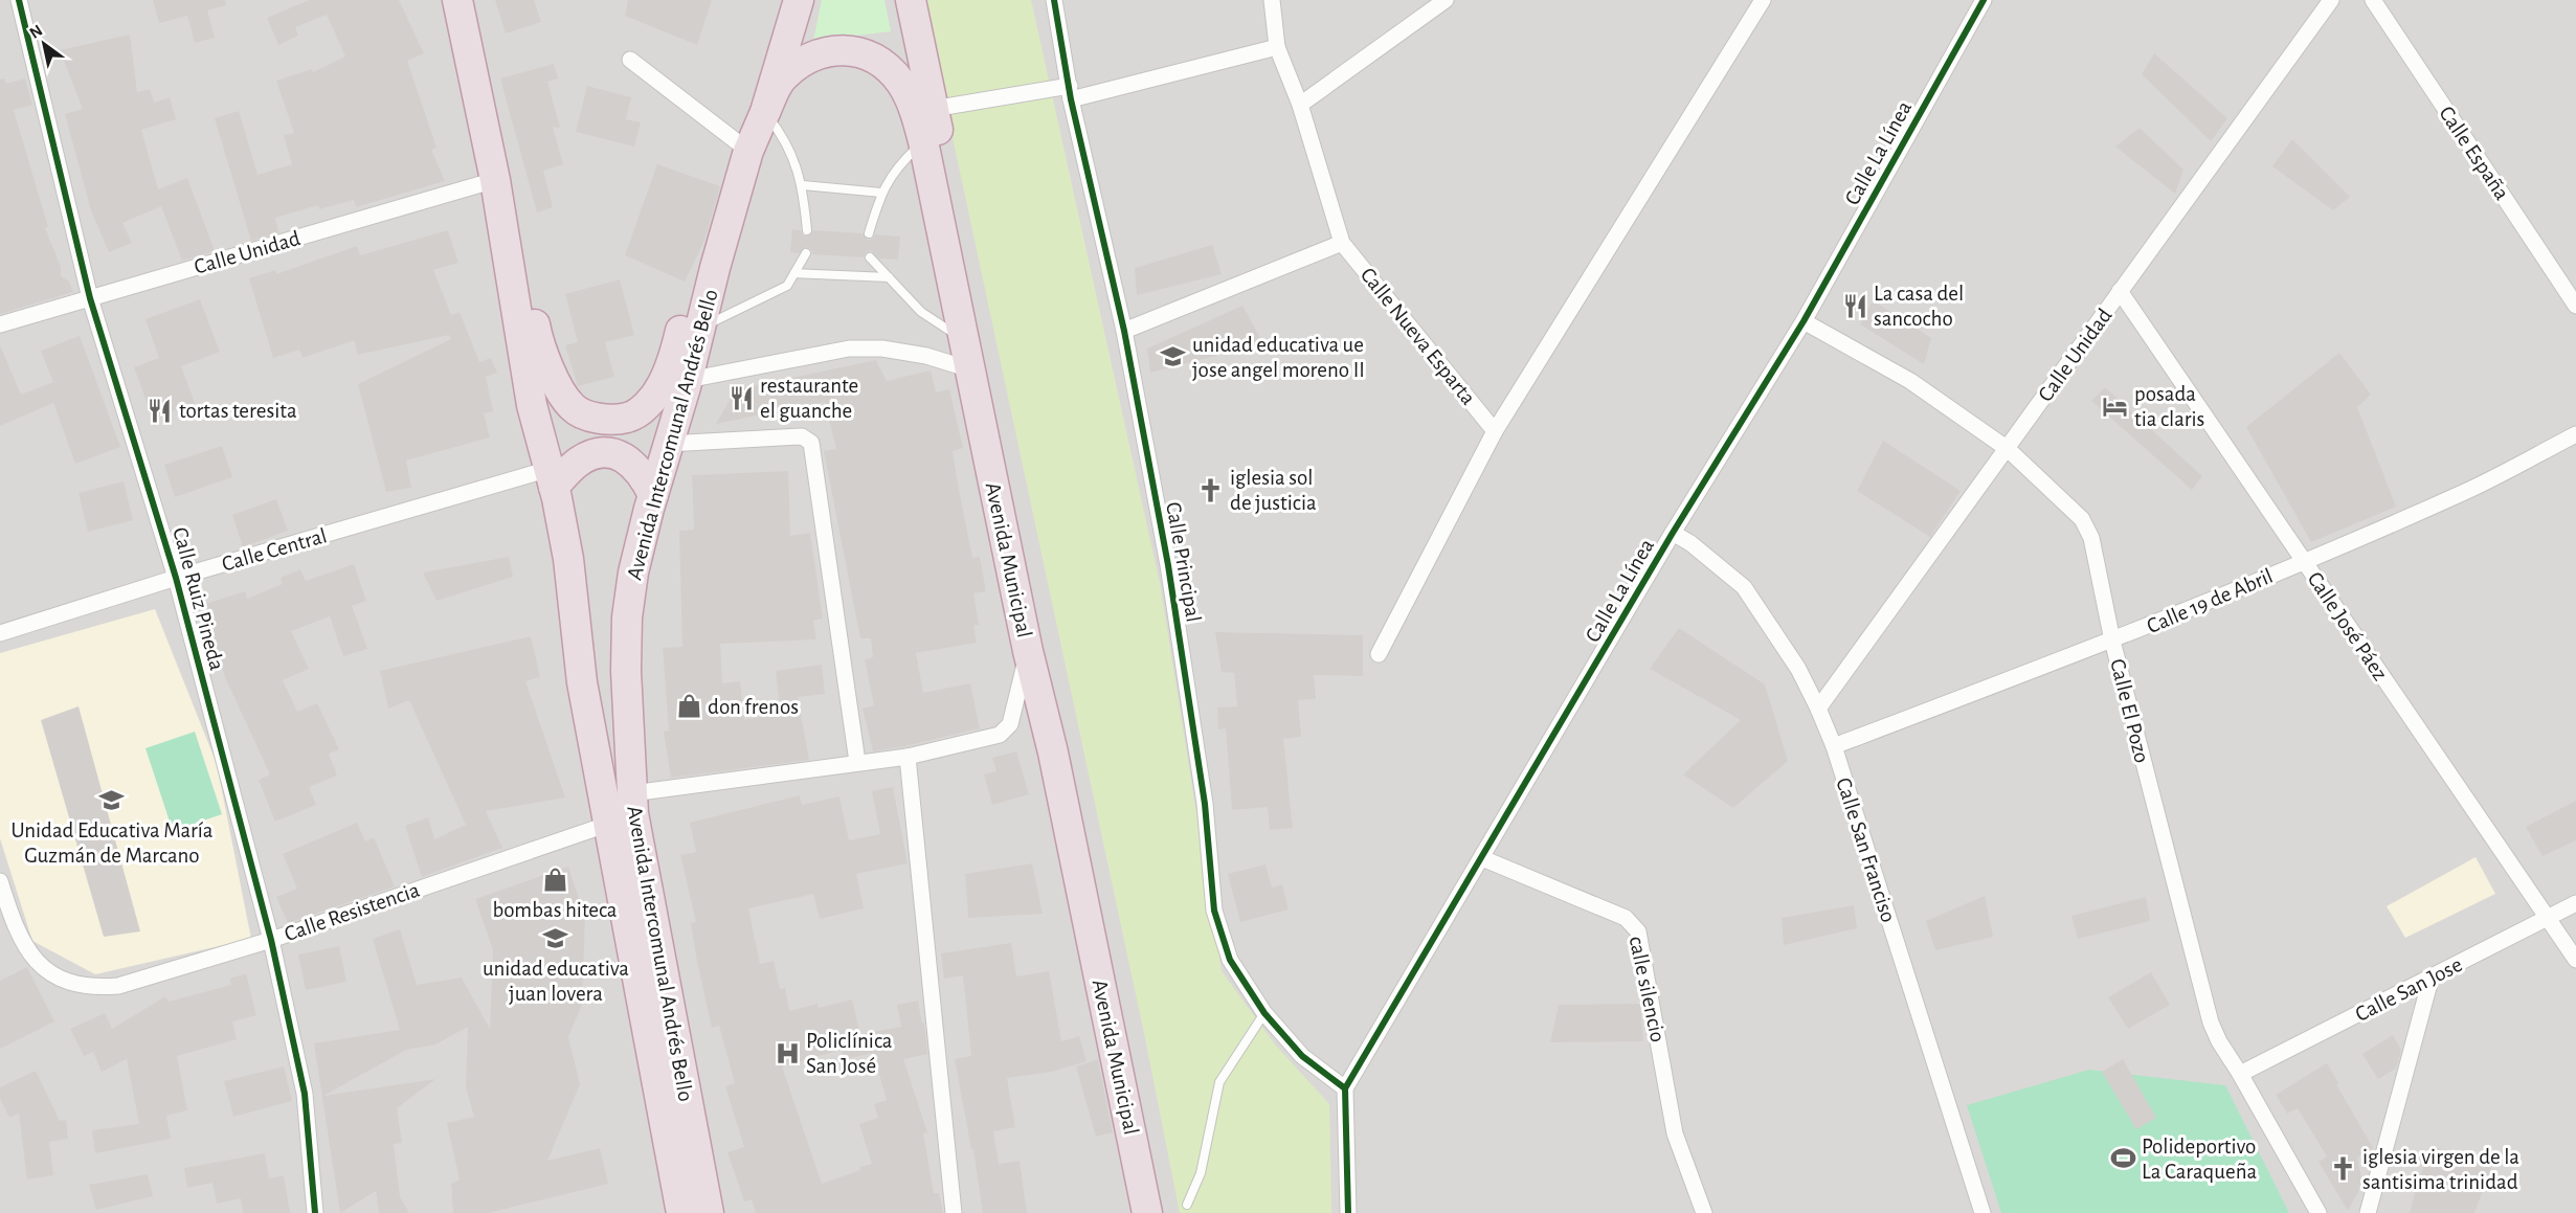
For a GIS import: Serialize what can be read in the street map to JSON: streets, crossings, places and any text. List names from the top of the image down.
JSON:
{
  "streets": {
    "highway": ["Avenida Intercomunal Andrés Bello", "Avenida Municipal"],
    "street": [
      "Calle La Línea",
      "Calle España",
      "Calle Unidad",
      "Calle Nueva Esparta",
      "Calle Central",
      "Calle Principal",
      "Calle Ruiz Pineda",
      "Calle 19 de Abril",
      "Calle José Páez",
      "Calle El Pozo",
      "Calle San Franciso",
      "Calle Resistencia",
      "calle silencio",
      "Calle San Jose"
    ]
  },
  "crossings": [
    ["Calle La Línea", "Calle Principal"],
    ["Calle La Línea", "Calle El Pozo"],
    ["Calle La Línea", "Calle San Franciso"],
    ["Calle La Línea", "calle silencio"],
    ["Calle Unidad", "Avenida Intercomunal Andrés Bello"],
    ["Calle Unidad", "Calle Ruiz Pineda"],
    ["Calle Unidad", "Calle José Páez"],
    ["Calle Unidad", "Calle El Pozo"],
    ["Calle Unidad", "Calle San Franciso"],
    ["Avenida Intercomunal Andrés Bello", "Calle Central"],
    ["Avenida Intercomunal Andrés Bello", "Avenida Municipal"],
    ["Avenida Intercomunal Andrés Bello", "Calle Resistencia"],
    ["Calle Central", "Calle Ruiz Pineda"],
    ["Calle Ruiz Pineda", "Calle Resistencia"],
    ["Calle 19 de Abril", "Calle José Páez"],
    ["Calle 19 de Abril", "Calle El Pozo"],
    ["Calle 19 de Abril", "Calle San Franciso"],
    ["Calle José Páez", "Calle San Jose"],
    ["Calle El Pozo", "Calle San Jose"]
  ],
  "places": {
    "restaurant": ["La casa del sancocho", "restaurante el guanche", "tortas teresita"],
    "school or university": ["unidad educativa ue jose angel moreno II", "Unidad Educativa María Guzmán de Marcano", "unidad educativa juan lovera"],
    "hotel": ["posada tia claris"],
    "church": ["iglesia sol de justicia", "iglesia virgen de la santisima trinidad"],
    "shop": ["don frenos", "bombas hiteca"],
    "hospital": ["Policlínica San José"],
    "sports": ["Polideportivo La Caraqueña"]
  },
  "north": "top left"
}
